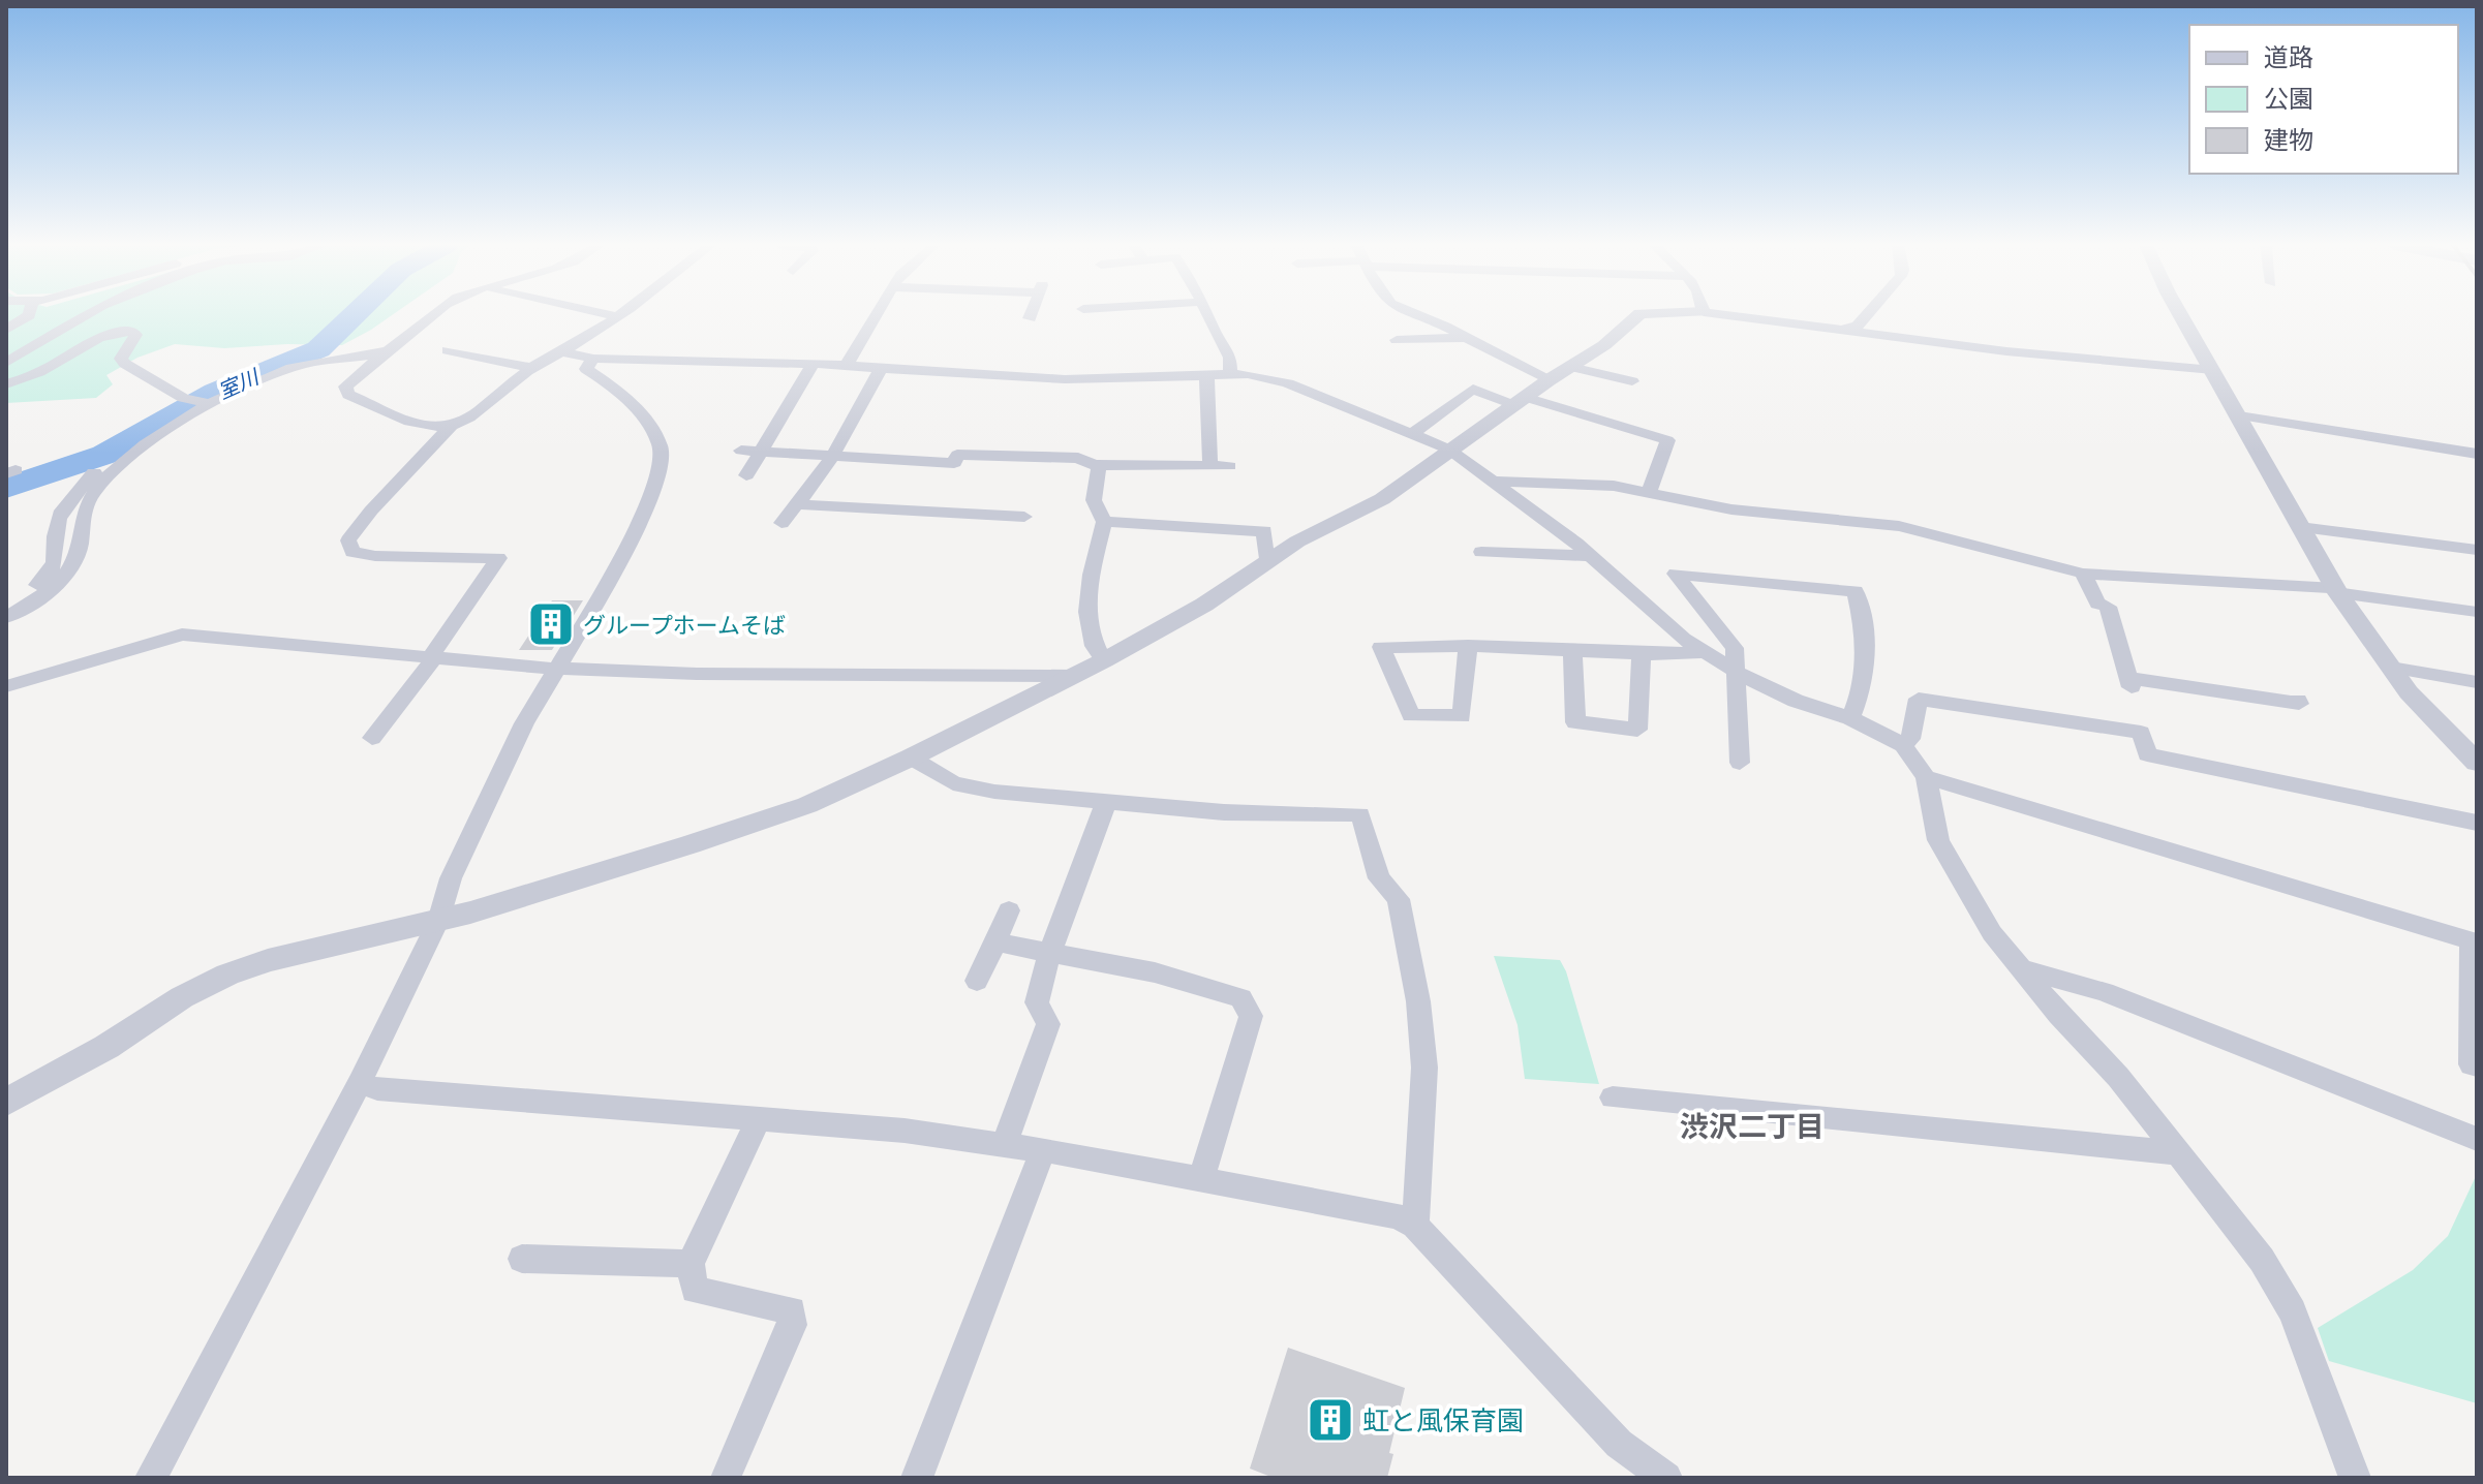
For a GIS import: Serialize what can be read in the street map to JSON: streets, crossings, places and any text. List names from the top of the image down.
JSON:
{
  "districts": ["渋沢二丁目"],
  "water": ["室川"],
  "places": {
    "building": ["グループホームそば", "虹と風保育園"]
  },
  "legend": ["道路", "公園", "建物"]
}
